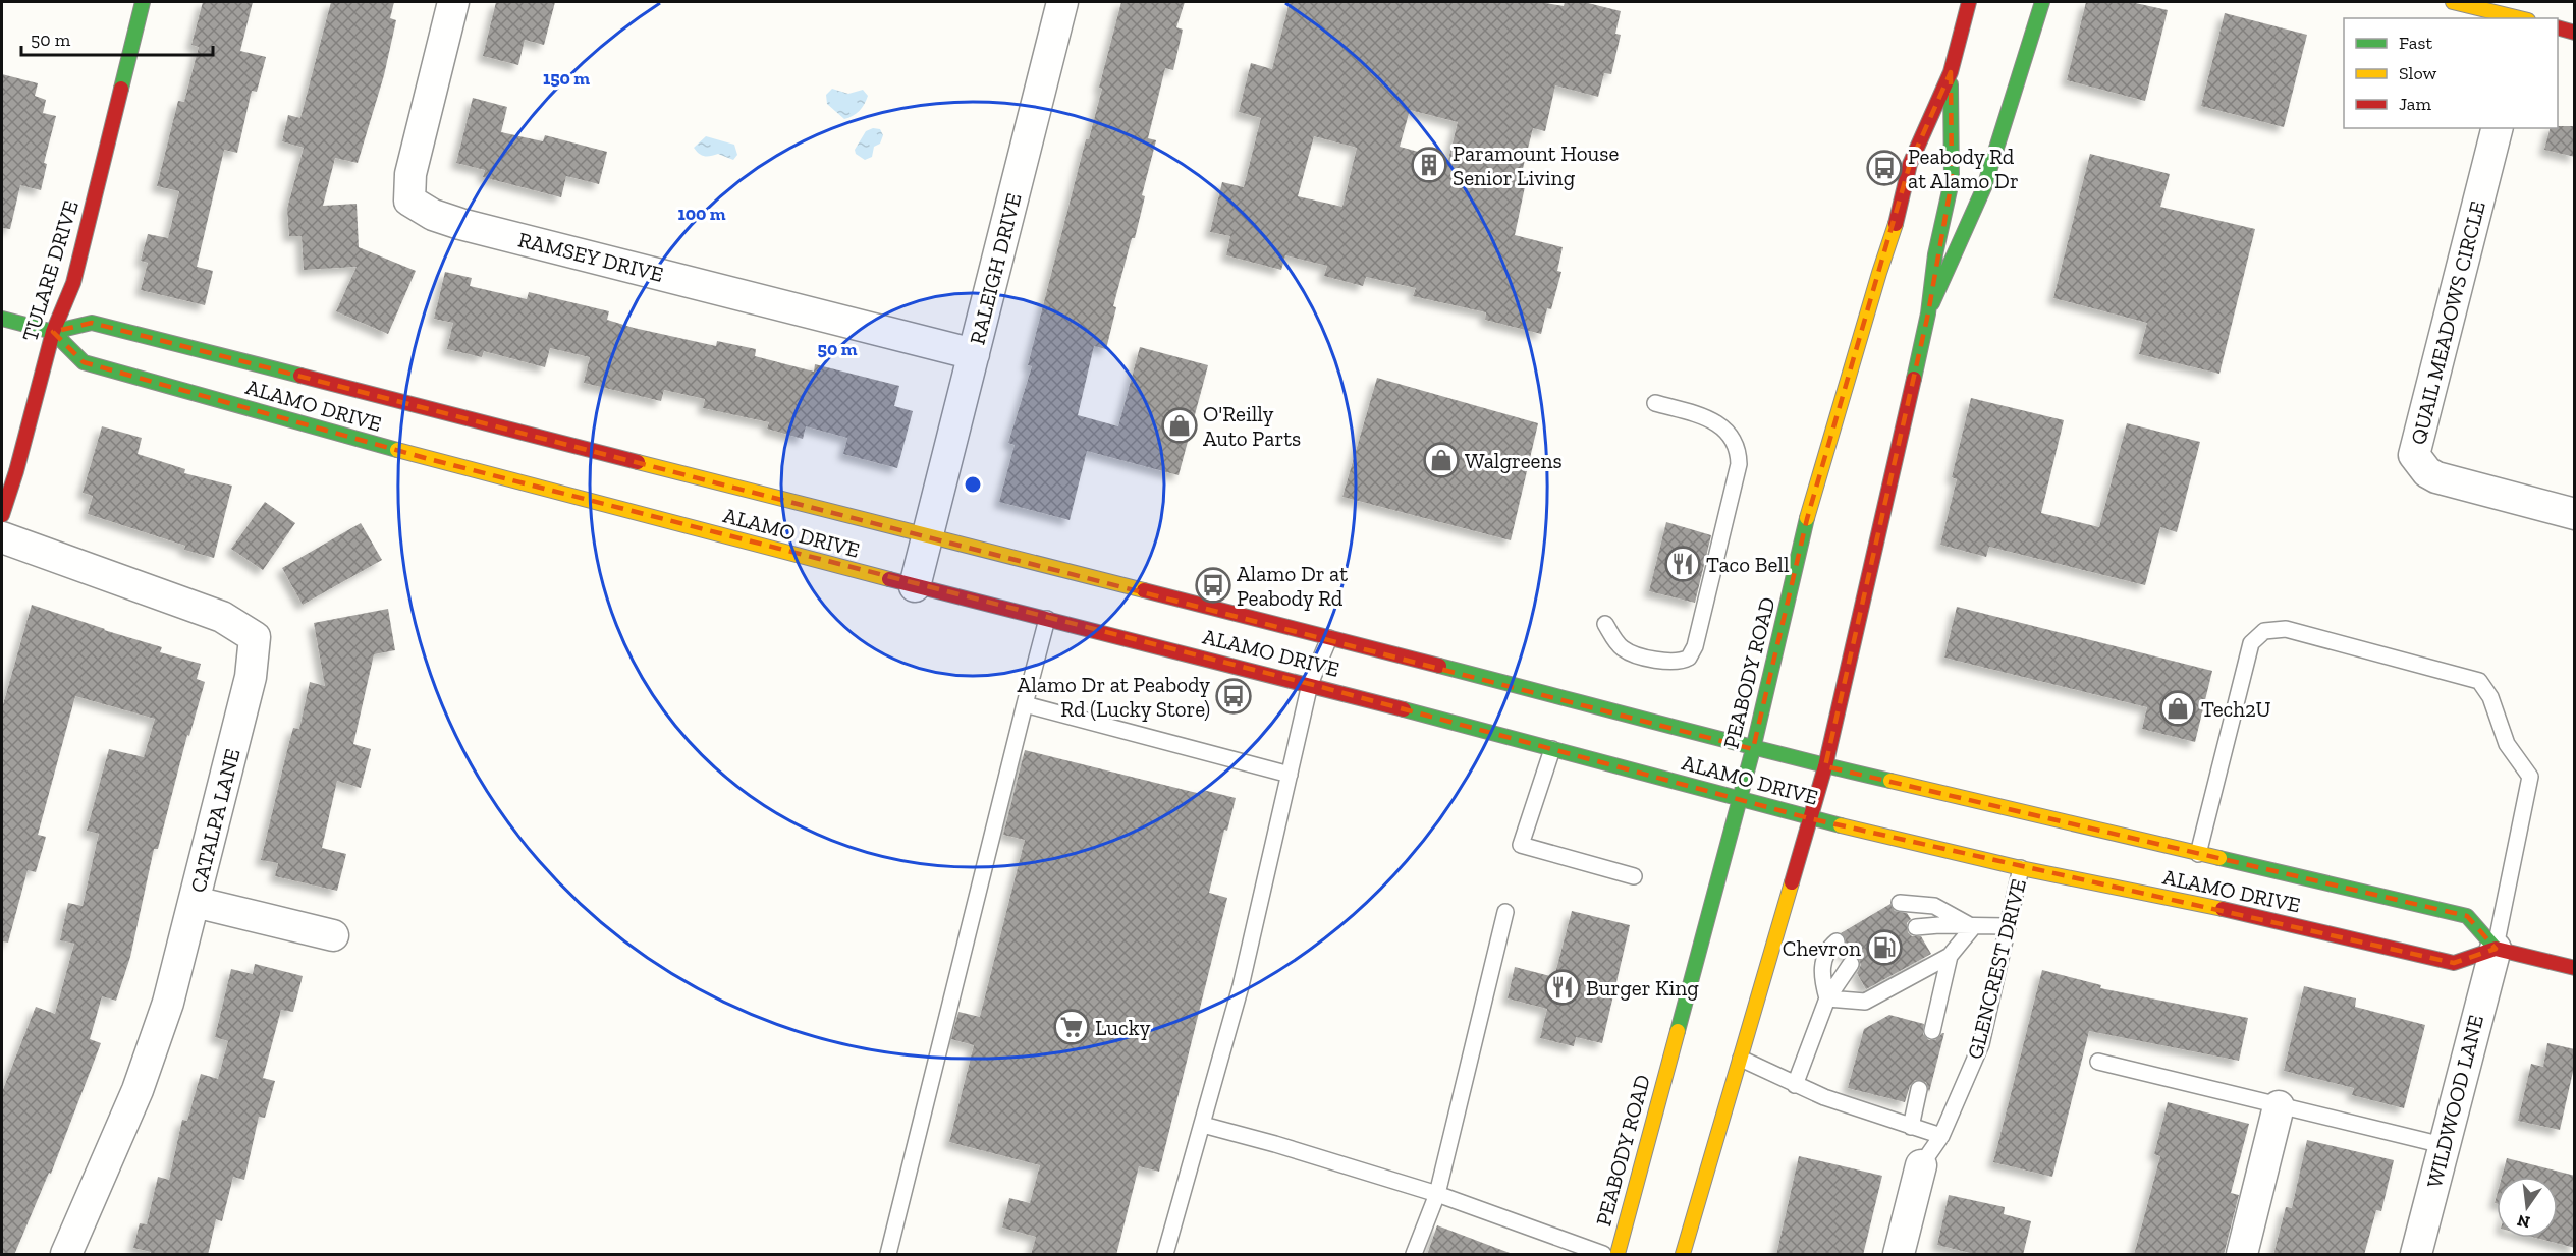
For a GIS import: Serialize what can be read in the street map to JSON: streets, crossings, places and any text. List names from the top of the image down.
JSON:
{
  "streets": {
    "main road": ["TULARE DRIVE", "ALAMO DRIVE", "PEABODY ROAD"],
    "street": [
      "RAMSEY DRIVE",
      "RALEIGH DRIVE",
      "QUAIL MEADOWS CIRCLE",
      "CATALPA LANE",
      "WILDWOOD LANE"
    ],
    "lane": ["GLENCREST DRIVE"]
  },
  "crossings": [
    ["RAMSEY DRIVE", "RALEIGH DRIVE"],
    ["RALEIGH DRIVE", "ALAMO DRIVE"],
    ["TULARE DRIVE", "ALAMO DRIVE"],
    ["ALAMO DRIVE", "PEABODY ROAD"],
    ["ALAMO DRIVE", "GLENCREST DRIVE"],
    ["ALAMO DRIVE", "WILDWOOD LANE"]
  ],
  "places": {
    "building": ["Paramount House Senior Living"],
    "bus stop": ["Peabody Rd at Alamo Dr", "Alamo Dr at Peabody Rd", "Alamo Dr at Peabody Rd (Lucky Store)"],
    "shop": ["O'Reilly Auto Parts", "Walgreens", "Tech2U"],
    "restaurant": ["Taco Bell", "Burger King"],
    "fuel station": ["Chevron"],
    "supermarket": ["Lucky"]
  },
  "legend": ["Fast", "Slow", "Jam"],
  "scale_bar": "50 m",
  "north": "bottom",
  "rings": ["150 m", "100 m", "50 m"]
}
